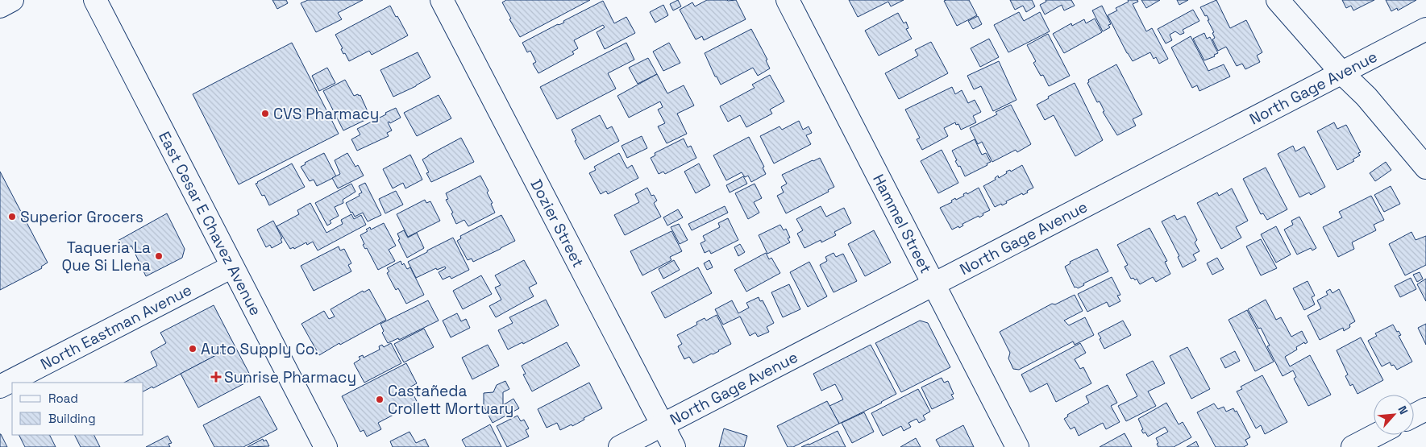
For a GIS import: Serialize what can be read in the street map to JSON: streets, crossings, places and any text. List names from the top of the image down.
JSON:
{
  "streets": {
    "street": [
      "North Gage Avenue",
      "East Cesar E Chavez Avenue",
      "Dozier Street",
      "Hammel Street",
      "North Eastman Avenue"
    ]
  },
  "crossings": [
    ["North Gage Avenue", "Dozier Street"],
    ["North Gage Avenue", "Hammel Street"],
    ["East Cesar E Chavez Avenue", "North Eastman Avenue"]
  ],
  "places": {
    "other": [
      "CVS Pharmacy",
      "Superior Grocers",
      "Taqueria La Que Si Llena",
      "Auto Supply Co.",
      "Castañeda Crollett Mortuary"
    ],
    "health": ["Sunrise Pharmacy"]
  },
  "legend": ["Road", "Building"],
  "north": "top right"
}
